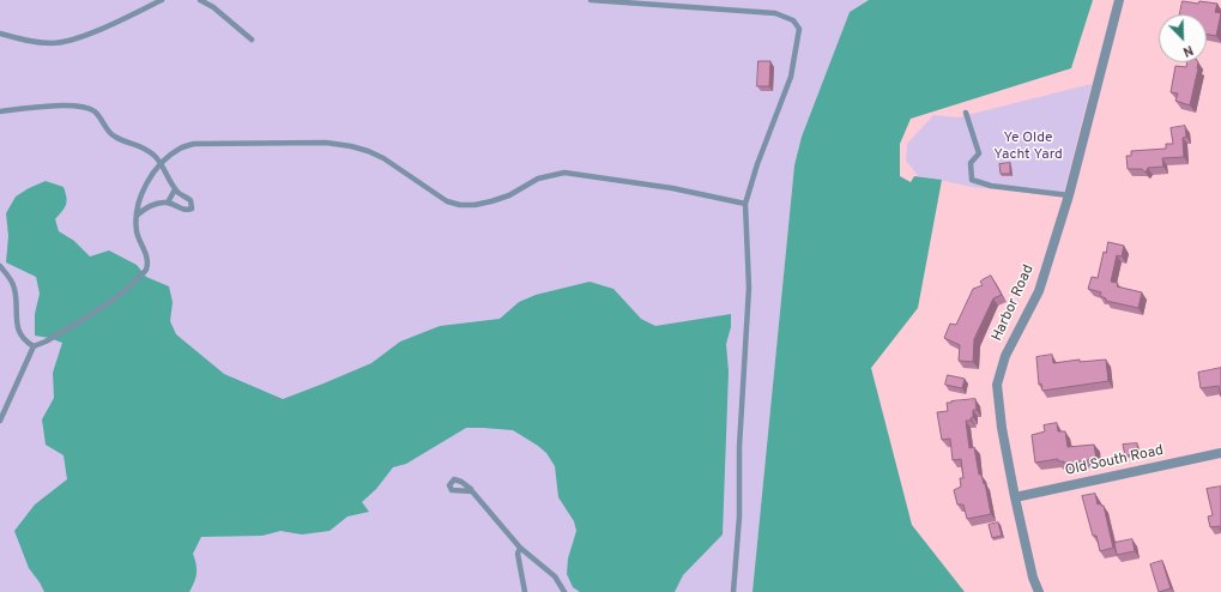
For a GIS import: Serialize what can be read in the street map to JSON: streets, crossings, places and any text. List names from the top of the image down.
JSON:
{
  "streets": {
    "street": ["Harbor Road", "Old South Road"]
  },
  "crossings": [
    ["Harbor Road", "Old South Road"]
  ],
  "parks": ["Ye Olde Yacht Yard"],
  "north": "bottom right"
}
